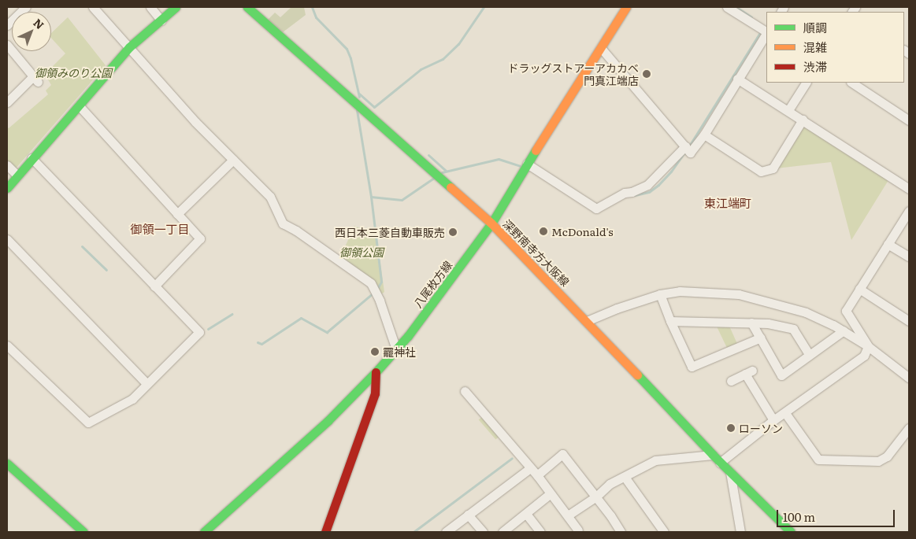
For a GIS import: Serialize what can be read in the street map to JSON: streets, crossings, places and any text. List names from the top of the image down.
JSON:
{
  "streets": {
    "main road": ["深野南寺方大阪線", "八尾枚方線"]
  },
  "crossings": [
    ["深野南寺方大阪線", "八尾枚方線"]
  ],
  "districts": ["東江端町", "御領一丁目"],
  "parks": ["御領みのり公園", "御領公園"],
  "places": [
    "ドラッグストアーアカカベ 門真江端店",
    "McDonald's",
    "西日本三菱自動車販売",
    "龗神社",
    "ローソン"
  ],
  "legend": ["順調", "混雑", "渋滞"],
  "scale_bar": "100 m",
  "north": "top right"
}
